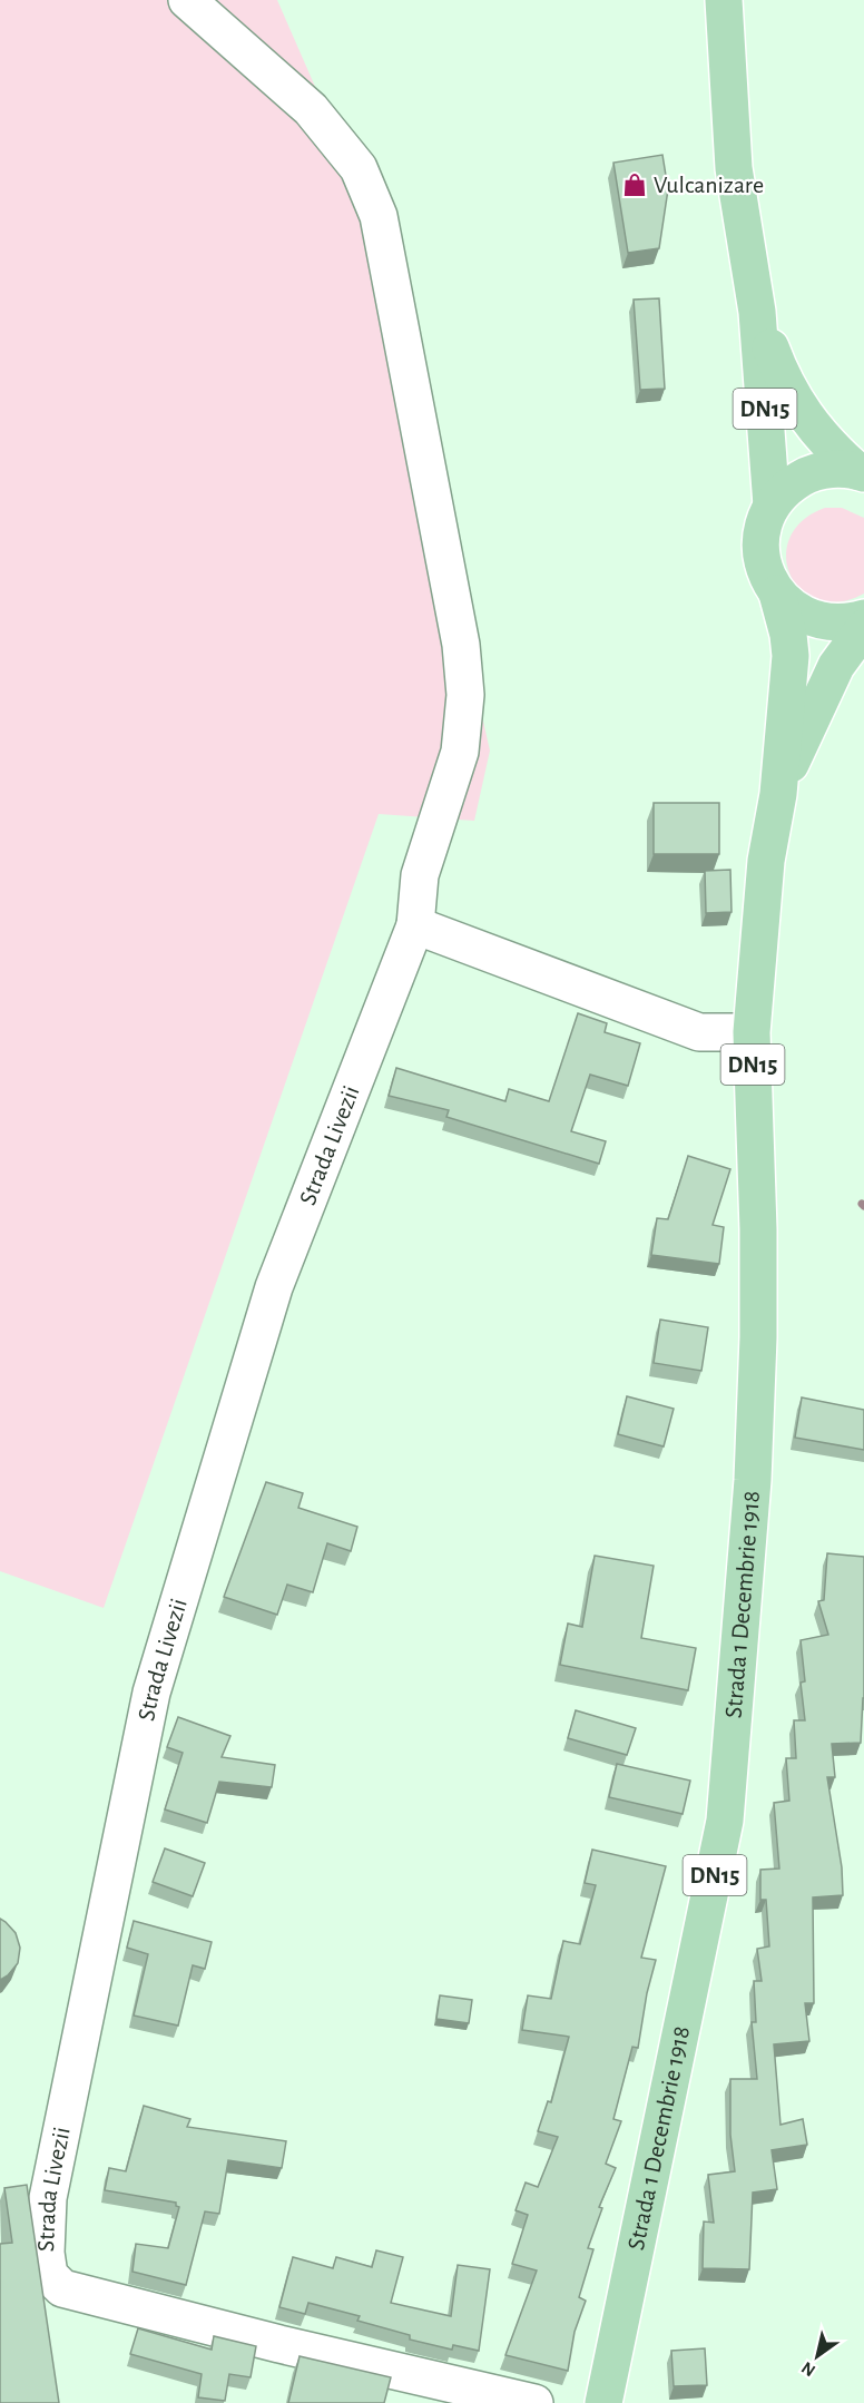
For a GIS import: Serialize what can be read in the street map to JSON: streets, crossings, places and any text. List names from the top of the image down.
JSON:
{
  "streets": {
    "main road": ["DN15", "Strada 1 Decembrie 1918"],
    "street": ["Strada Livezii"]
  },
  "crossings": [
    ["DN15", "Strada 1 Decembrie 1918"]
  ],
  "places": {
    "shop": ["Vulcanizare"]
  },
  "north": "bottom left"
}
